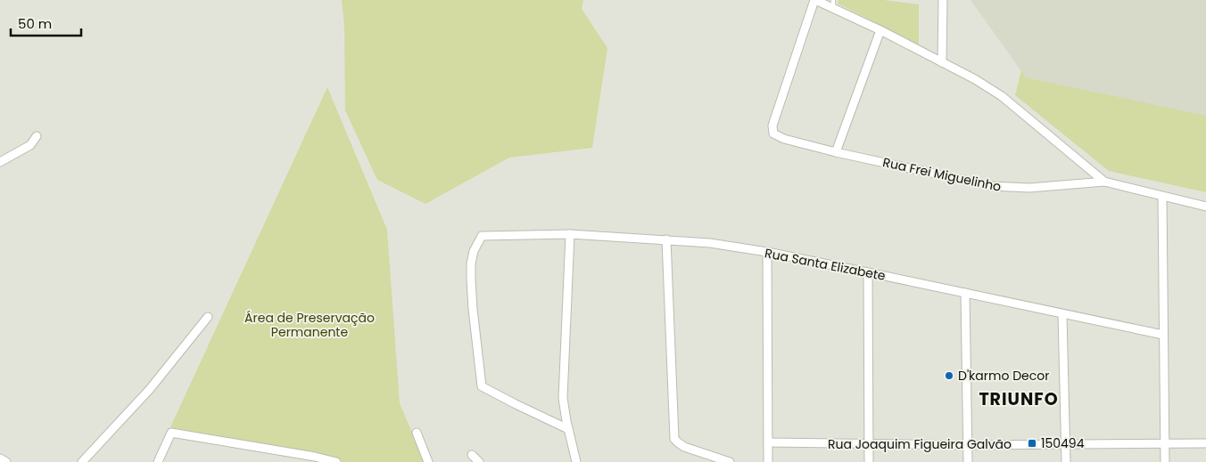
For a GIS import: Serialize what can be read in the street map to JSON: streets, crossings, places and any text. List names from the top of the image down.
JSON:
{
  "streets": {
    "street": ["Rua Frei Miguelinho", "Rua Santa Elizabete", "Rua Joaquim Figueira Galvão"]
  },
  "districts": ["TRIUNFO"],
  "parks": ["Área de Preservação Permanente"],
  "places": {
    "other": ["D'karmo Decor"],
    "transit": ["150494"]
  },
  "scale_bar": "50 m"
}
